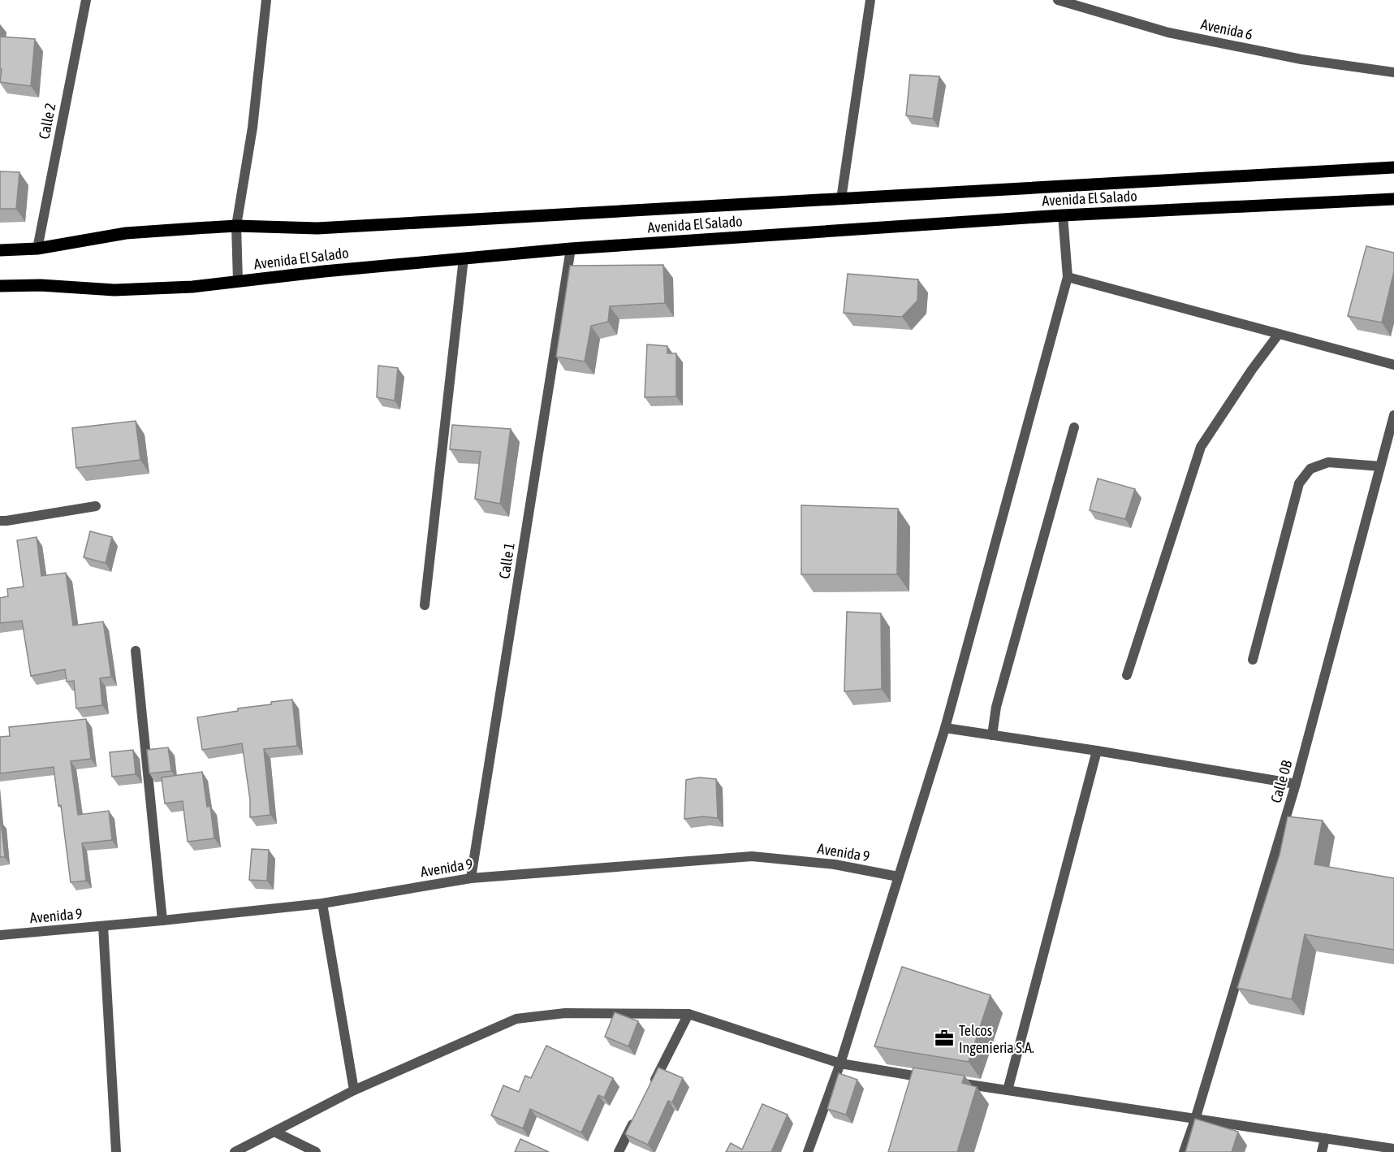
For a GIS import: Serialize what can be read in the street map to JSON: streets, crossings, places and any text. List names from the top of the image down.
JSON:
{
  "streets": {
    "main road": ["Avenida El Salado"],
    "street": [
      "Avenida 6",
      "Calle 2",
      "Calle 1",
      "Calle 0B",
      "Avenida 9"
    ]
  },
  "crossings": [
    ["Calle 2", "Avenida El Salado"],
    ["Avenida El Salado", "Calle 1"],
    ["Calle 1", "Avenida 9"]
  ],
  "places": {
    "office": ["Telcos Ingenieria S.A."]
  }
}
